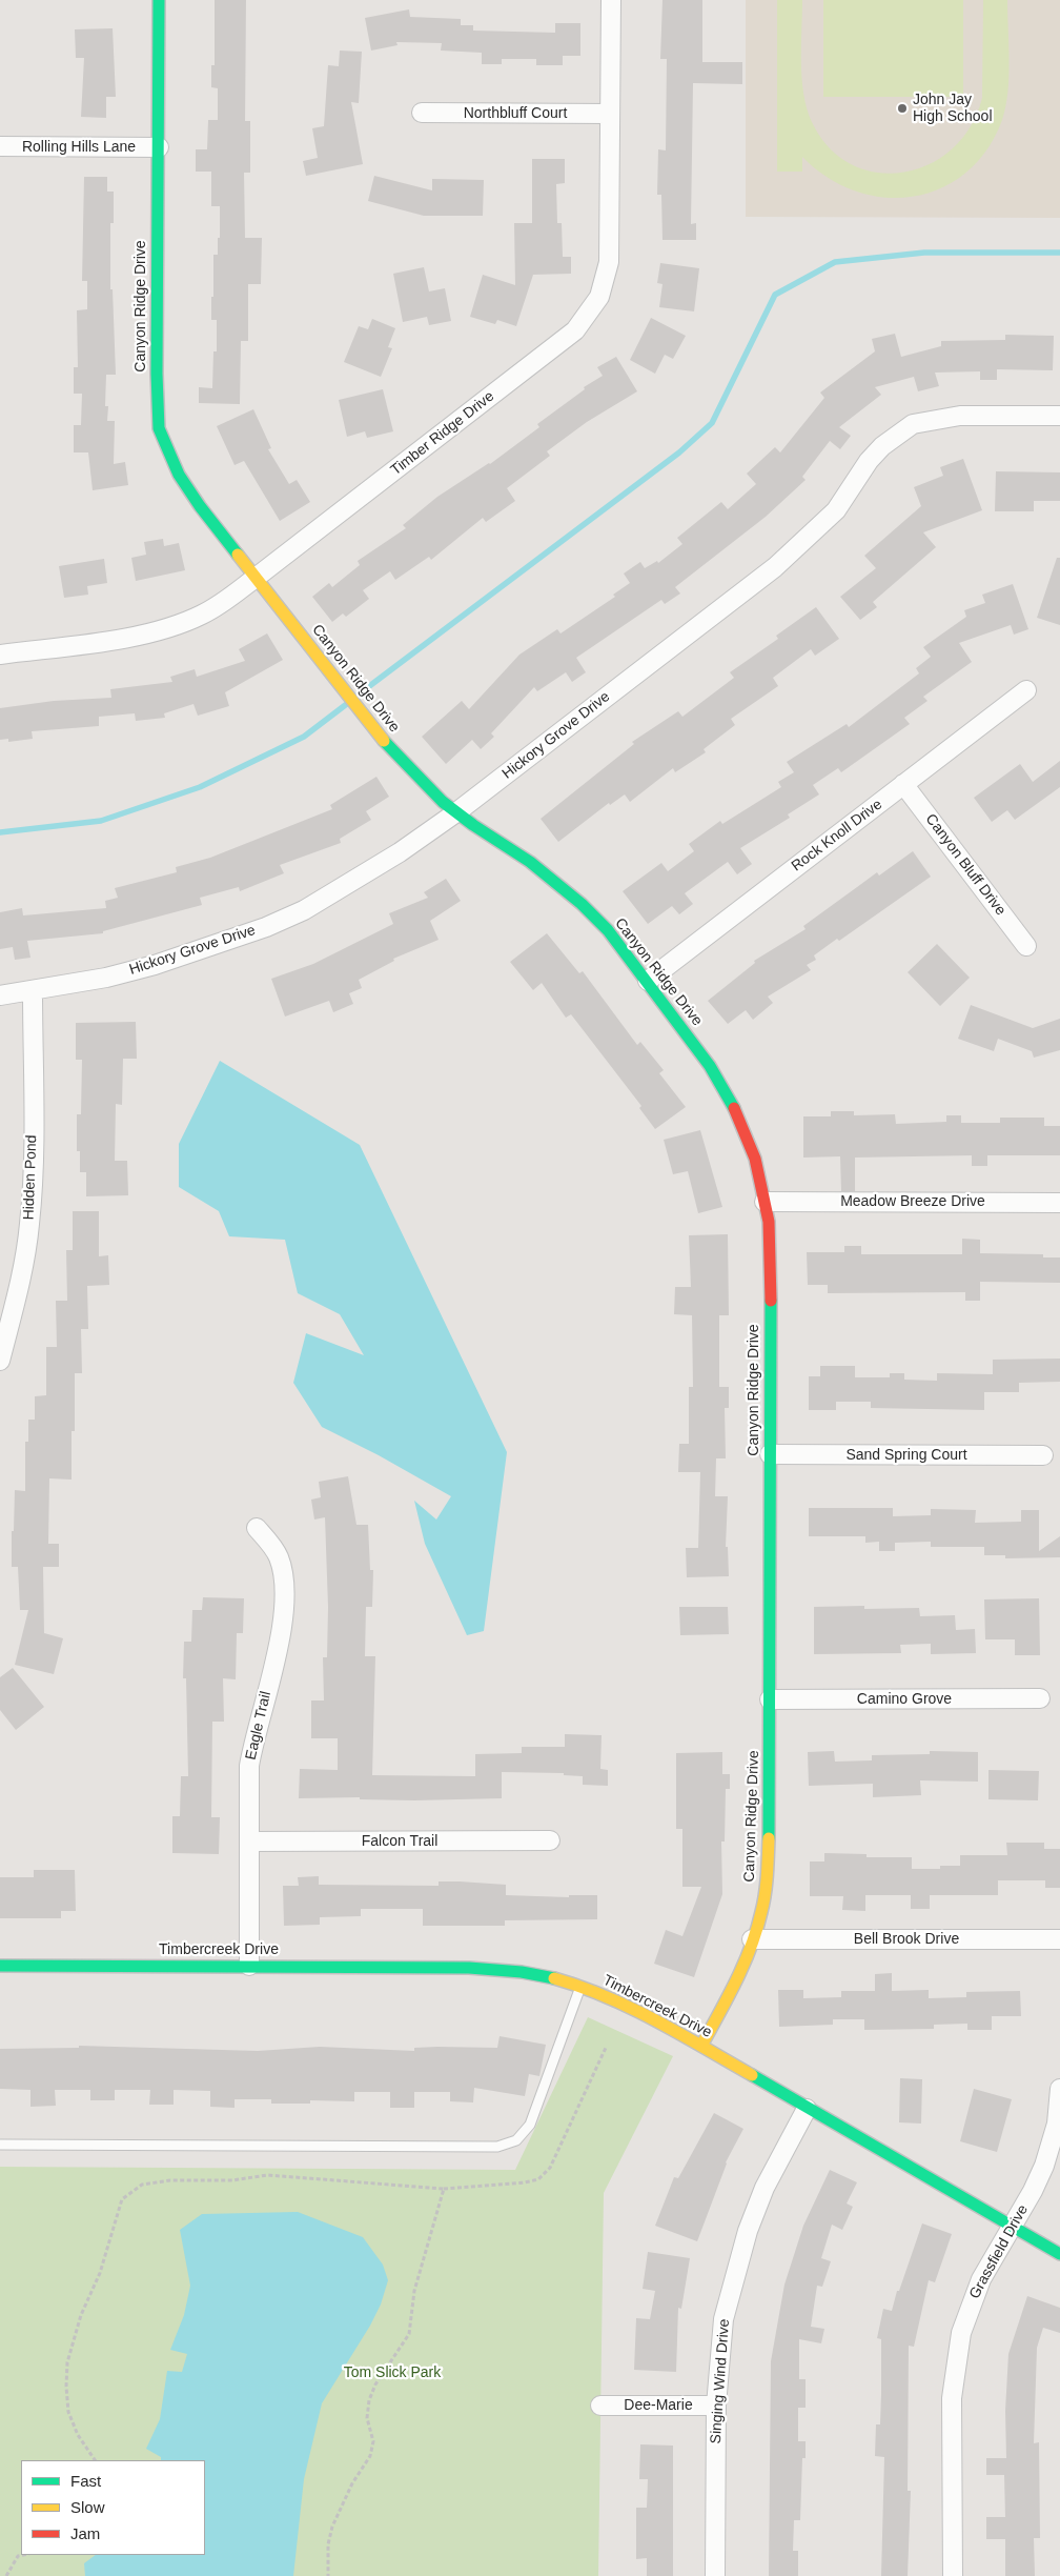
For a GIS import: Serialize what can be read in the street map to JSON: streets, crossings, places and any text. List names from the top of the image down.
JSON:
{
  "streets": {
    "street": [
      "Northbluff Court",
      "Rolling Hills Lane",
      "Canyon Ridge Drive",
      "Timber Ridge Drive",
      "Hickory Grove Drive",
      "Rock Knoll Drive",
      "Canyon Bluff Drive",
      "Hidden Pond",
      "Meadow Breeze Drive",
      "Sand Spring Court",
      "Camino Grove",
      "Eagle Trail",
      "Falcon Trail",
      "Bell Brook Drive",
      "Timbercreek Drive",
      "Grassfield Drive",
      "Singing Wind Drive",
      "Dee-Marie"
    ]
  },
  "crossings": [
    ["Northbluff Court", "Timber Ridge Drive"],
    ["Rolling Hills Lane", "Canyon Ridge Drive"],
    ["Canyon Ridge Drive", "Timber Ridge Drive"],
    ["Canyon Ridge Drive", "Hickory Grove Drive"],
    ["Canyon Ridge Drive", "Rock Knoll Drive"],
    ["Canyon Ridge Drive", "Meadow Breeze Drive"],
    ["Canyon Ridge Drive", "Sand Spring Court"],
    ["Canyon Ridge Drive", "Camino Grove"],
    ["Canyon Ridge Drive", "Bell Brook Drive"],
    ["Canyon Ridge Drive", "Timbercreek Drive"],
    ["Hickory Grove Drive", "Hidden Pond"],
    ["Rock Knoll Drive", "Canyon Bluff Drive"],
    ["Eagle Trail", "Falcon Trail"],
    ["Eagle Trail", "Timbercreek Drive"],
    ["Timbercreek Drive", "Grassfield Drive"],
    ["Timbercreek Drive", "Singing Wind Drive"],
    ["Singing Wind Drive", "Dee-Marie"]
  ],
  "parks": ["Tom Slick Park"],
  "places": ["John Jay High School"],
  "legend": ["Fast", "Slow", "Jam"]
}
